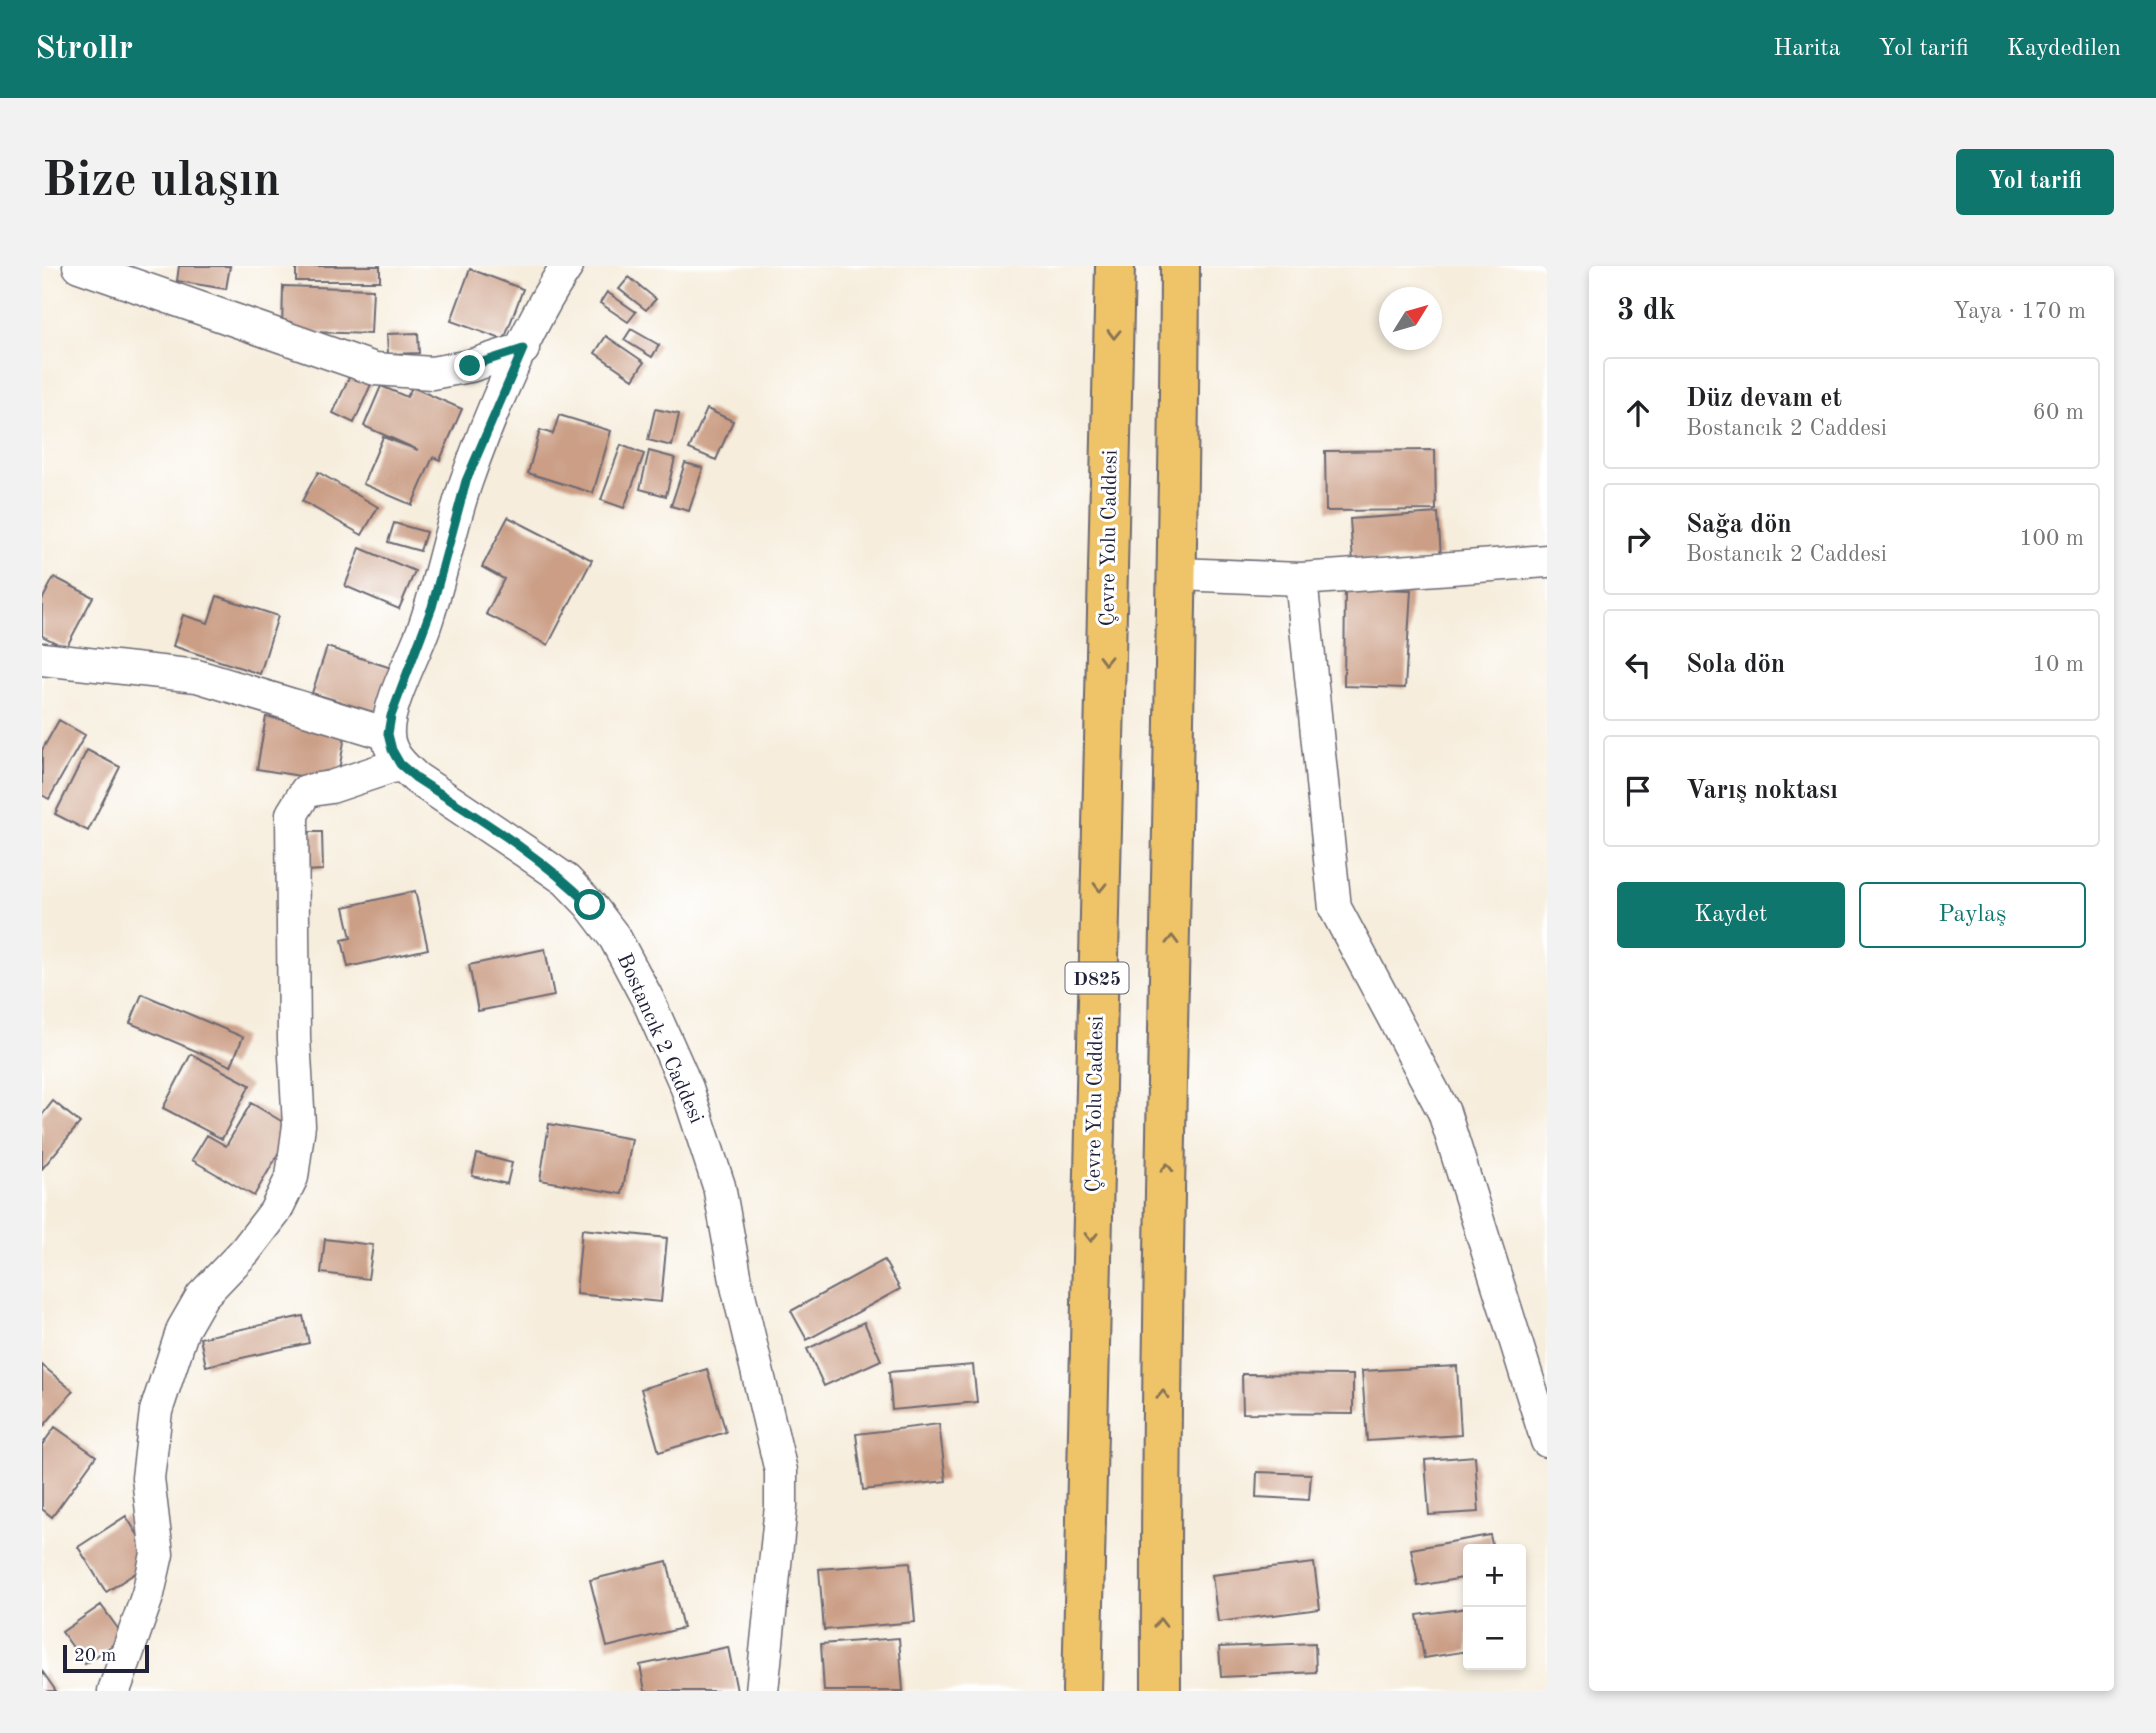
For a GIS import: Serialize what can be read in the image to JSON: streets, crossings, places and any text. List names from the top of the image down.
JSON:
{
  "streets": {
    "highway": ["Çevre Yolu Caddesi", "D825"],
    "street": ["Bostancık 2 Caddesi"]
  },
  "scale_bar": "20 m",
  "north": "top right",
  "page": {
    "header": "Strollr",
    "nav": ["Harita", "Yol tarifi", "Kaydedilen"],
    "buttons": [
      "Yol tarifi",
      ["Kaydet", "Paylaş"]
    ],
    "title": "Bize ulaşın",
    "heading": ["3 dk", "Yaya · 170 m"],
    "list": [
      ["Düz devam et", "Bostancık 2 Caddesi", "60 m"],
      ["Sağa dön", "Bostancık 2 Caddesi", "100 m"],
      ["Sola dön", "10 m"],
      "Varış noktası"
    ],
    "map_buttons": ["+", "−"],
    "scale": "20 m"
  }
}
